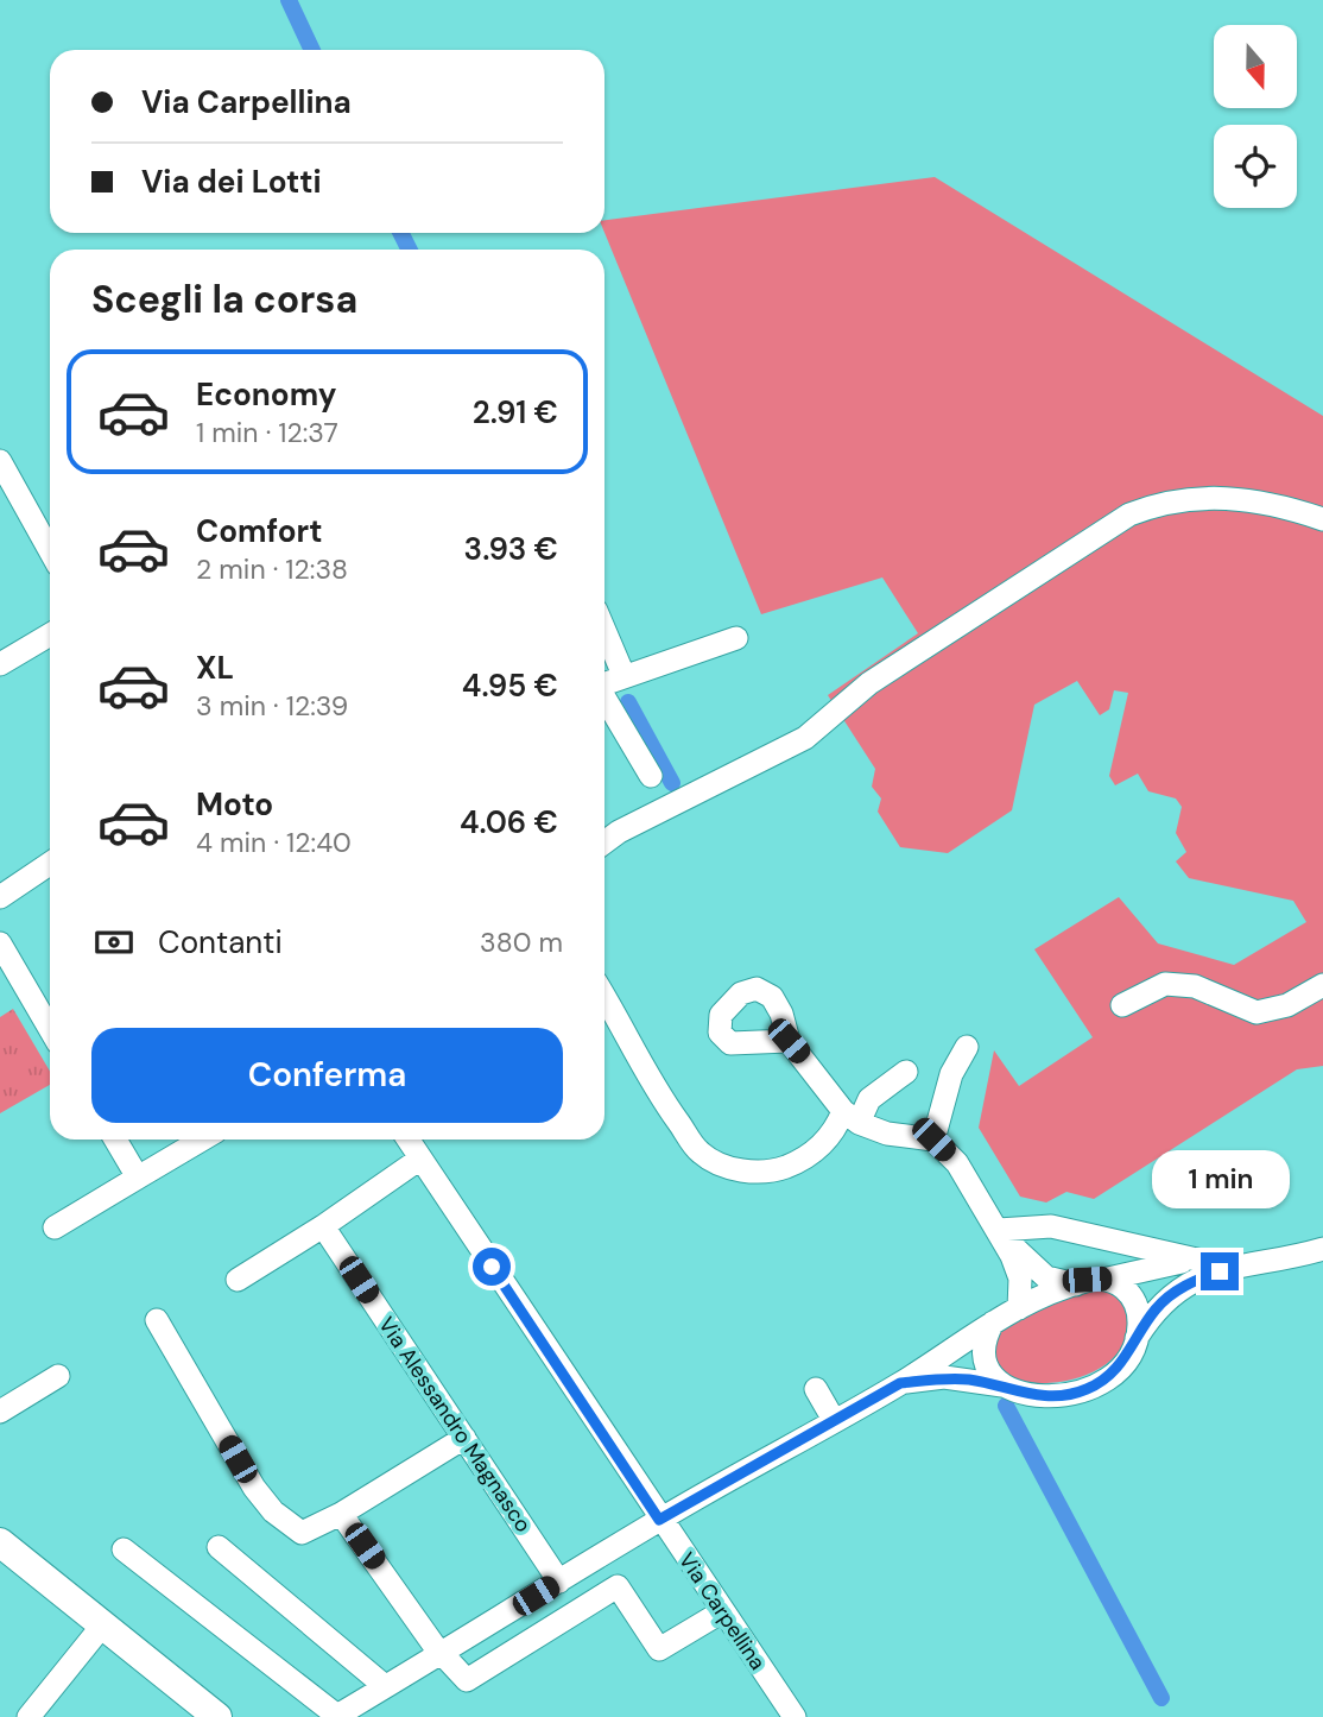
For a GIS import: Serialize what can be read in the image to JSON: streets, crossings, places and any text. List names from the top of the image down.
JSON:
{
  "streets": {
    "street": ["Via Alessandro Magnasco", "Via Carpellina"]
  },
  "north": "bottom",
  "page": {
    "banner": ["Via Carpellina", "Via dei Lotti"],
    "heading": "Scegli la corsa",
    "list": [
      {
        "name": "Economy",
        "note": "1 min · 12:37",
        "value": "2.91 €"
      },
      {
        "name": "Comfort",
        "note": "2 min · 12:38",
        "value": "3.93 €"
      },
      {
        "name": "XL",
        "note": "3 min · 12:39",
        "value": "4.95 €"
      },
      {
        "name": "Moto",
        "note": "4 min · 12:40",
        "value": "4.06 €"
      }
    ],
    "pay": ["Contanti", "380 m"],
    "buttons": "Conferma",
    "bubble": "1 min"
  }
}
